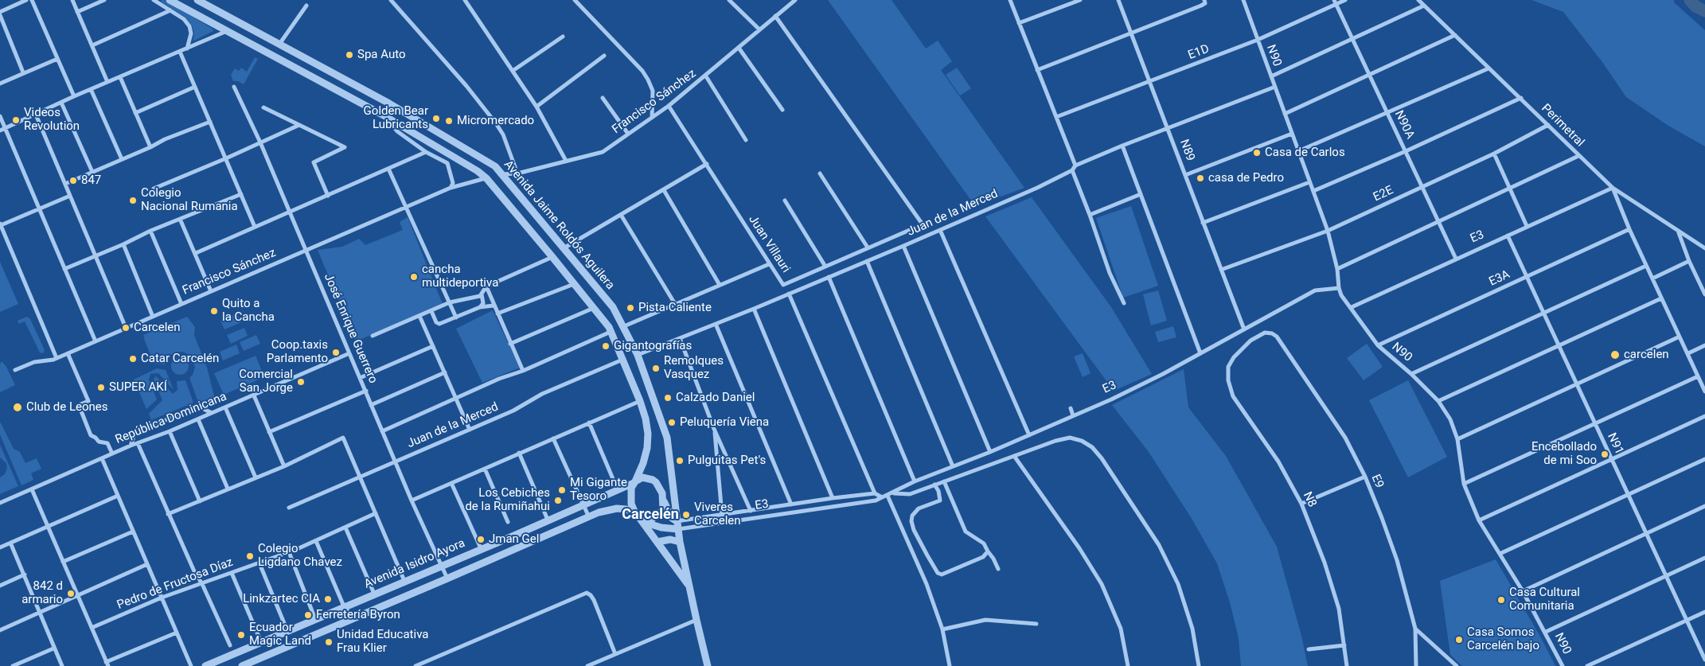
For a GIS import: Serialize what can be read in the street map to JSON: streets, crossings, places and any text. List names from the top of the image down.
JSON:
{
  "streets": {
    "street": [
      "E1D",
      "N90",
      "Francisco Sánchez",
      "N90A",
      "Perimetral",
      "N89",
      "E2E",
      "Juan de la Merced",
      "Avenida Jaime Roldós Aguilera",
      "E3",
      "Juan Villauri",
      "E3A",
      "José Enrique Guerrero",
      "República Dominicana",
      "N91",
      "E9",
      "N8",
      "Avenida Isidro Ayora",
      "Pedro de Fructosa Díaz"
    ]
  },
  "crossings": [
    ["E1D", "N90"],
    ["E1D", "N90A"],
    ["E1D", "N89"],
    ["N90", "E2E"],
    ["N90", "E3"],
    ["N90", "E3A"],
    ["Francisco Sánchez", "Avenida Jaime Roldós Aguilera"],
    ["Francisco Sánchez", "Juan Villauri"],
    ["Francisco Sánchez", "José Enrique Guerrero"],
    ["N90A", "E2E"],
    ["N90A", "E3"],
    ["Perimetral", "E2E"],
    ["Perimetral", "E3"],
    ["N89", "E2E"],
    ["N89", "E3"],
    ["Juan de la Merced", "Avenida Jaime Roldós Aguilera"],
    ["Juan de la Merced", "José Enrique Guerrero"],
    ["Avenida Jaime Roldós Aguilera", "E3"],
    ["E3", "N91"],
    ["E3", "Avenida Isidro Ayora"],
    ["E3A", "N91"],
    ["José Enrique Guerrero", "República Dominicana"],
    ["José Enrique Guerrero", "Avenida Isidro Ayora"],
    ["E9", "N8"]
  ],
  "districts": ["Carcelén"],
  "places": [
    "Spa Auto",
    "Golden Bear Lubricants",
    "Videos Revolution",
    "Micromercado",
    "Casa de Carlos",
    "casa de Pedro",
    "847",
    "Colegio Nacional Rumania",
    "cancha multideportiva",
    "Pista Caliente",
    "Quito a la Cancha",
    "Carcelen",
    "Gigantografías",
    "Coop.taxis Parlamento",
    "carcelen",
    "Catar Carcelén",
    "Remolques Vasquez",
    "Comercial San Jorge",
    "SUPER AKÍ",
    "Calzado Daniel",
    "Club de Leones",
    "Peluquería Viena",
    "Encebollado de mi Soo",
    "Pulguitas Pet's",
    "Mi Gigante Tesoro",
    "Los Cebiches de la Rumiñahui",
    "Viveres Carcelen",
    "Jman Gel",
    "Colegio Ligdano Chavez",
    "842 d armario",
    "Linkzartec CIA",
    "Casa Cultural Comunitaria",
    "Ferretería Byron",
    "Ecuador Magic Land",
    "Casa Somos Carcelén bajo",
    "Unidad Educativa Frau Klier"
  ]
}
